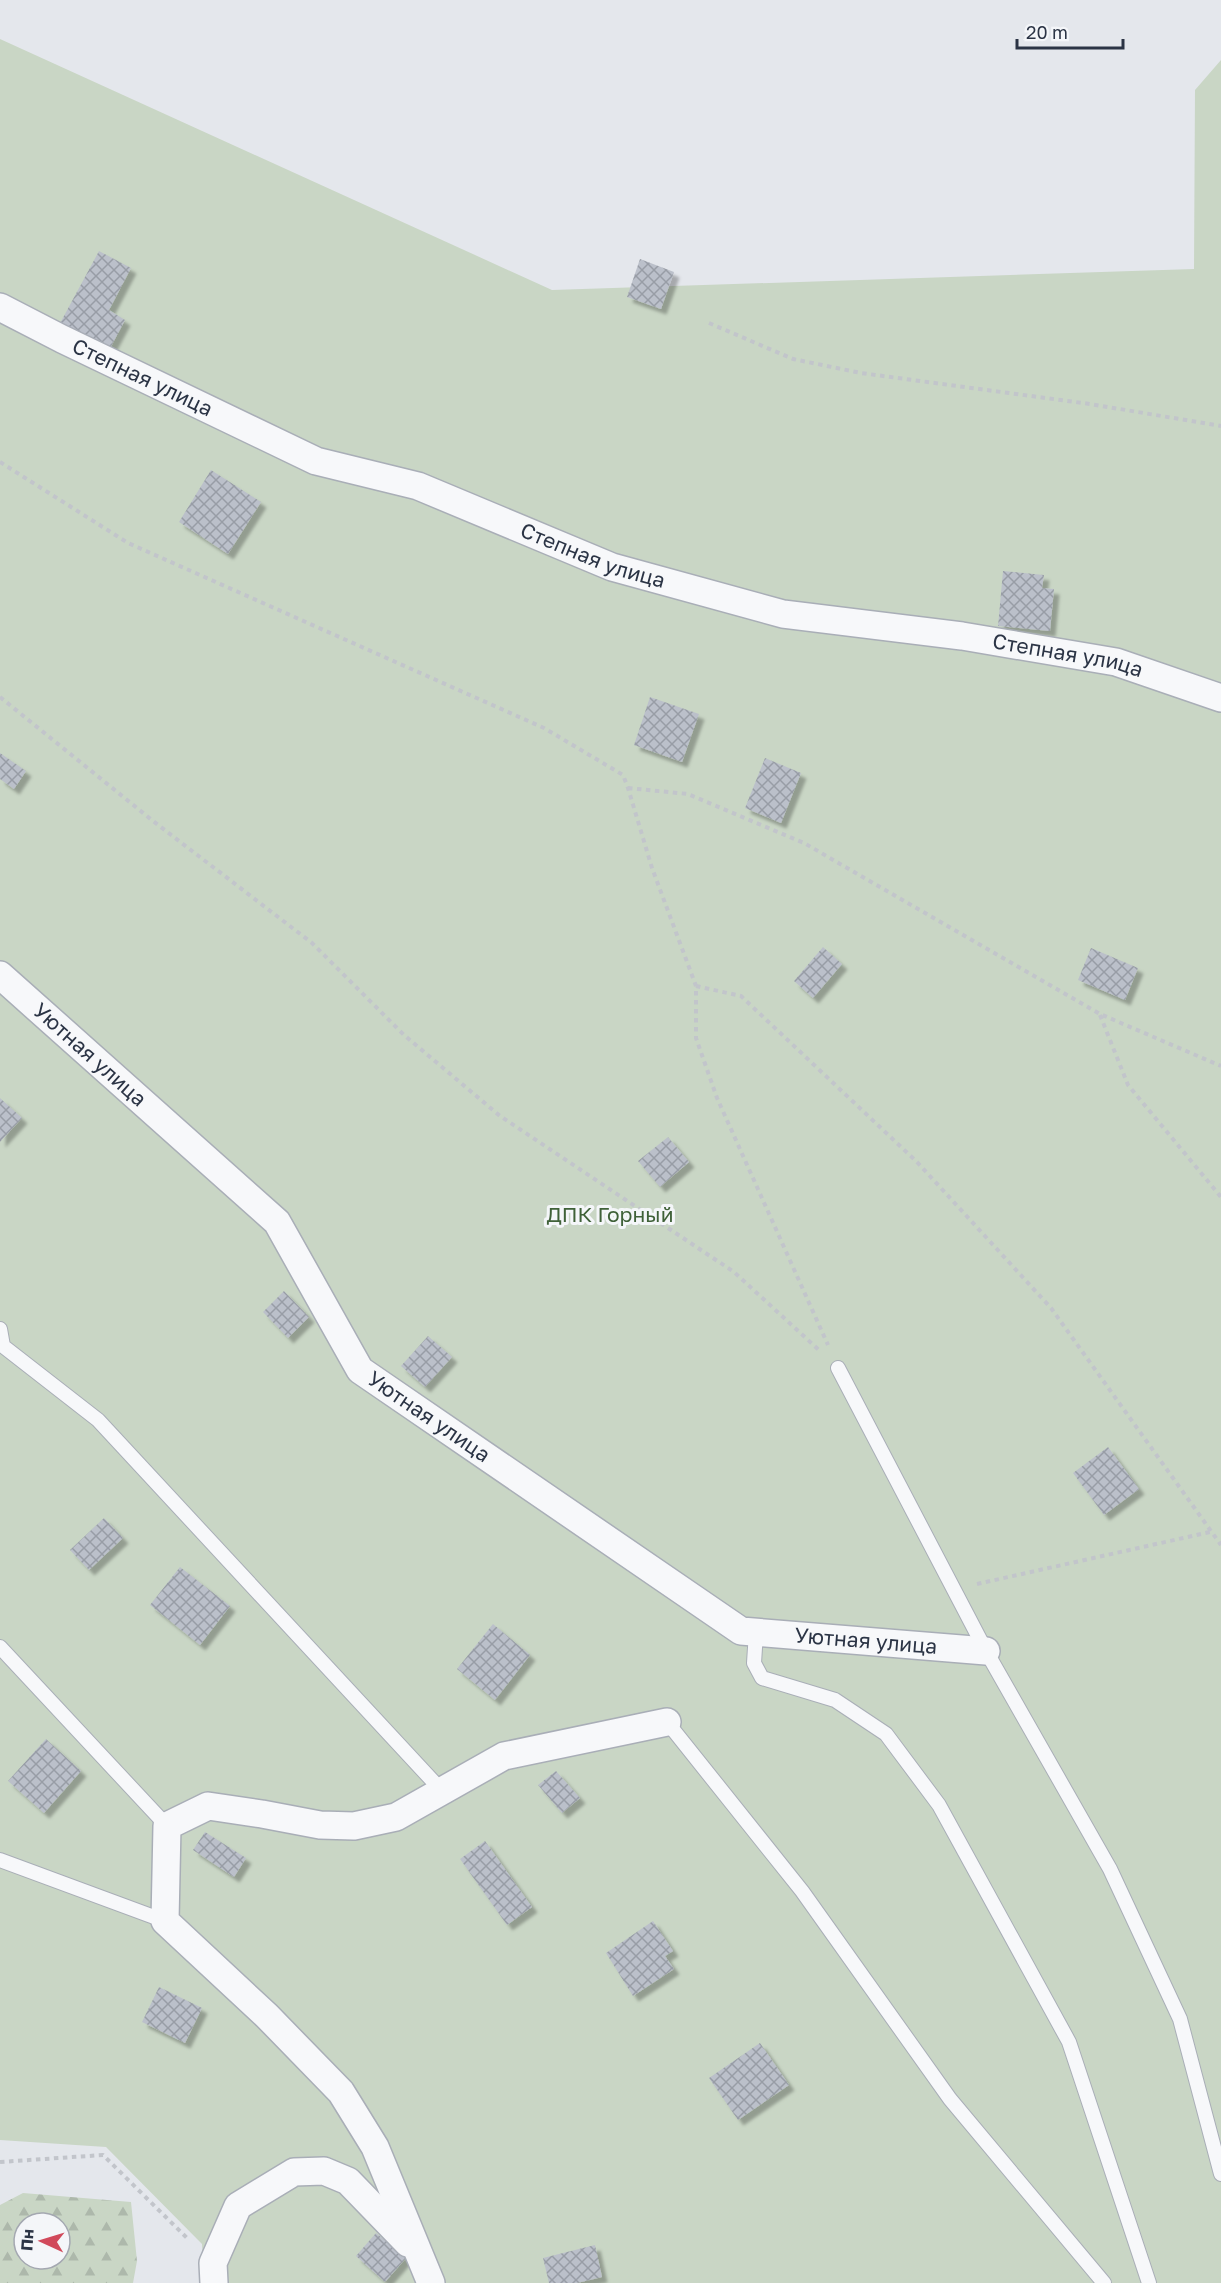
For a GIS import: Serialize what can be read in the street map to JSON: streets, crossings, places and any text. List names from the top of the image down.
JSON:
{
  "streets": {
    "street": ["Степная улица", "Уютная улица"]
  },
  "parks": ["ДПК Горный"],
  "scale_bar": "20 m",
  "north": "left"
}
